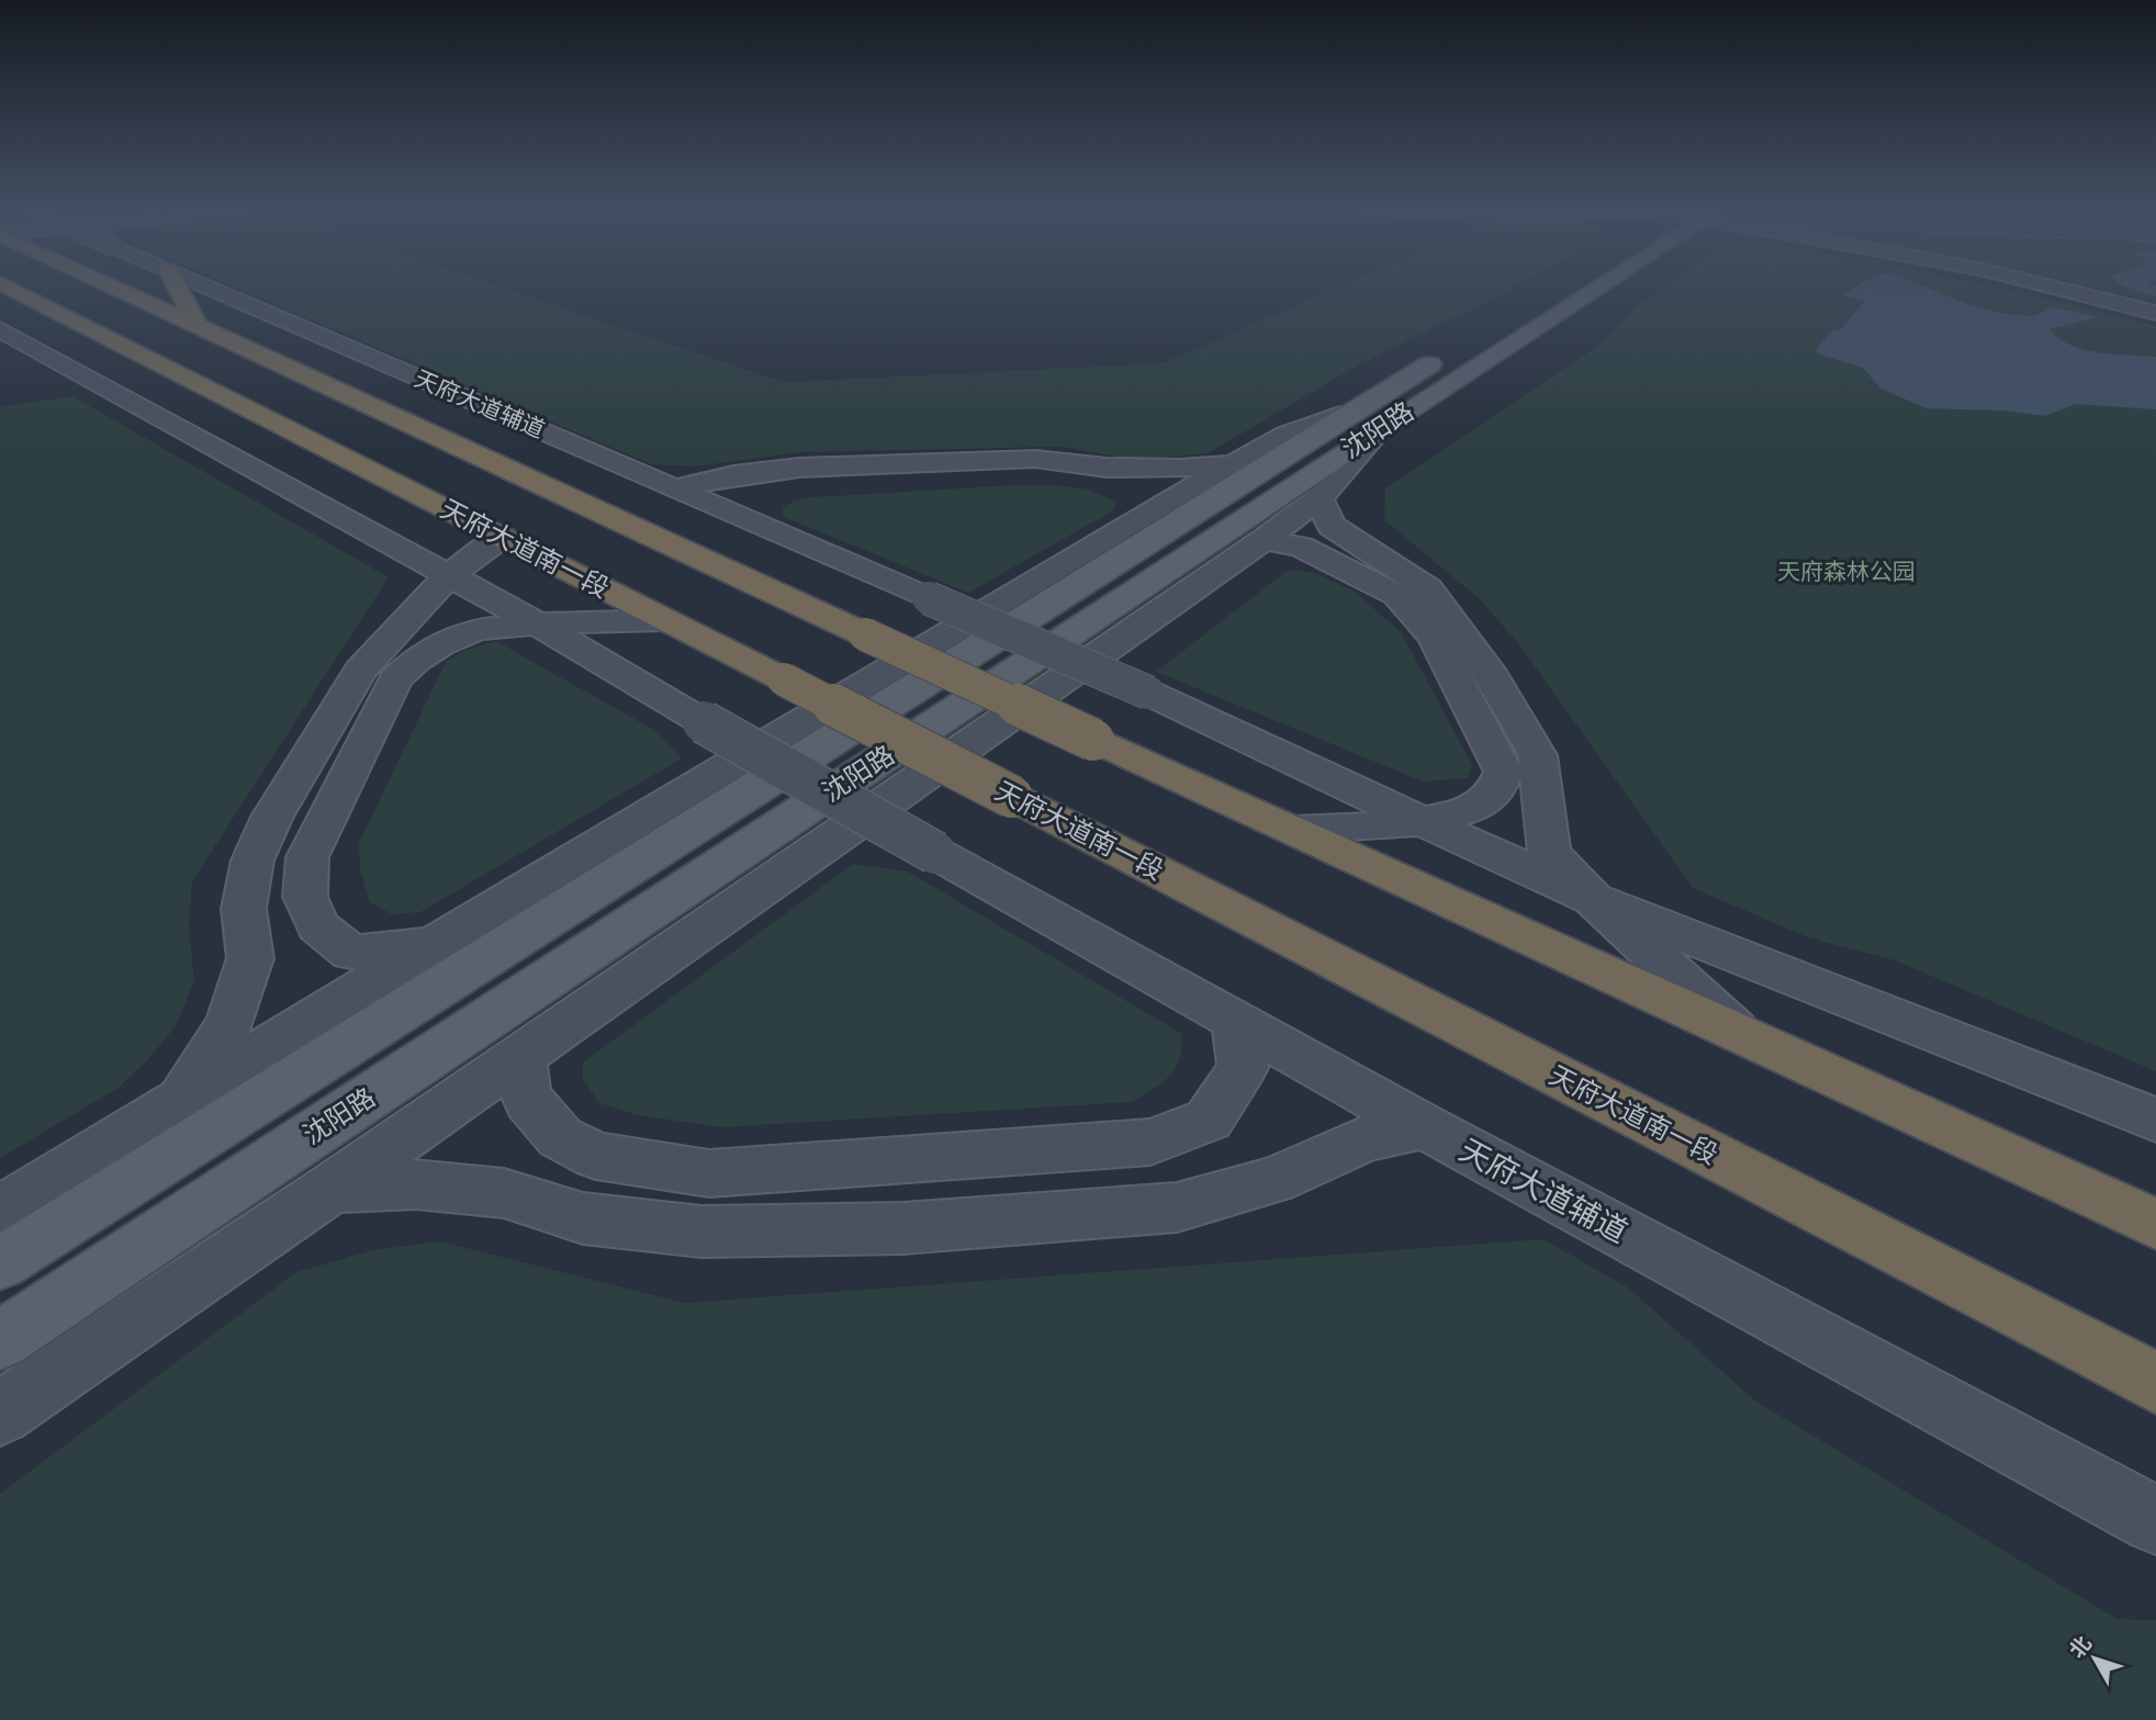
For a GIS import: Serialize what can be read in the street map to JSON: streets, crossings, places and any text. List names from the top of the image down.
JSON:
{
  "streets": {
    "highway": ["天府大道南一段"],
    "main road": ["沈阳路"],
    "street": ["天府大道辅道"]
  },
  "parks": ["天府森林公园"],
  "north": "top left"
}
